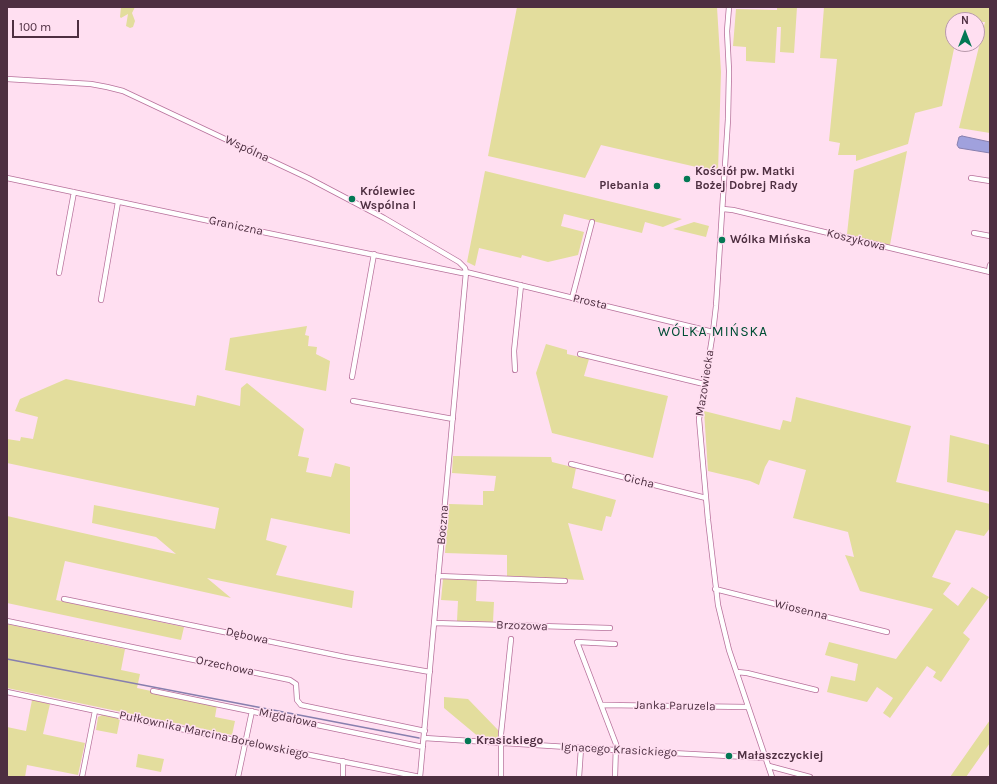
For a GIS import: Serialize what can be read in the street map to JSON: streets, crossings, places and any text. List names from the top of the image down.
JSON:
{
  "streets": {
    "street": [
      "Wspólna",
      "Graniczna",
      "Koszykowa",
      "Prosta",
      "Mazowiecka",
      "Cicha",
      "Boczna",
      "Wiosenna",
      "Brzozowa",
      "Dębowa",
      "Orzechowa",
      "Janka Paruzela",
      "Migdałowa",
      "Pułkownika Marcina Borelowskiego",
      "Ignacego Krasickiego"
    ]
  },
  "crossings": [
    ["Wspólna", "Graniczna"],
    ["Wspólna", "Prosta"],
    ["Wspólna", "Boczna"],
    ["Graniczna", "Prosta"],
    ["Graniczna", "Boczna"],
    ["Koszykowa", "Mazowiecka"],
    ["Prosta", "Mazowiecka"],
    ["Prosta", "Boczna"],
    ["Mazowiecka", "Cicha"],
    ["Mazowiecka", "Wiosenna"],
    ["Mazowiecka", "Janka Paruzela"],
    ["Mazowiecka", "Ignacego Krasickiego"],
    ["Boczna", "Brzozowa"],
    ["Boczna", "Dębowa"],
    ["Boczna", "Orzechowa"],
    ["Boczna", "Migdałowa"],
    ["Boczna", "Pułkownika Marcina Borelowskiego"],
    ["Boczna", "Ignacego Krasickiego"]
  ],
  "districts": ["WÓLKA MIŃSKA"],
  "places": [
    "Kościół pw. Matki Bożej Dobrej Rady",
    "Plebania",
    "Królewiec Wspólna I",
    "Wólka Mińska",
    "Krasickiego",
    "Małaszczyckiej"
  ],
  "scale_bar": "100 m",
  "north": "top"
}
